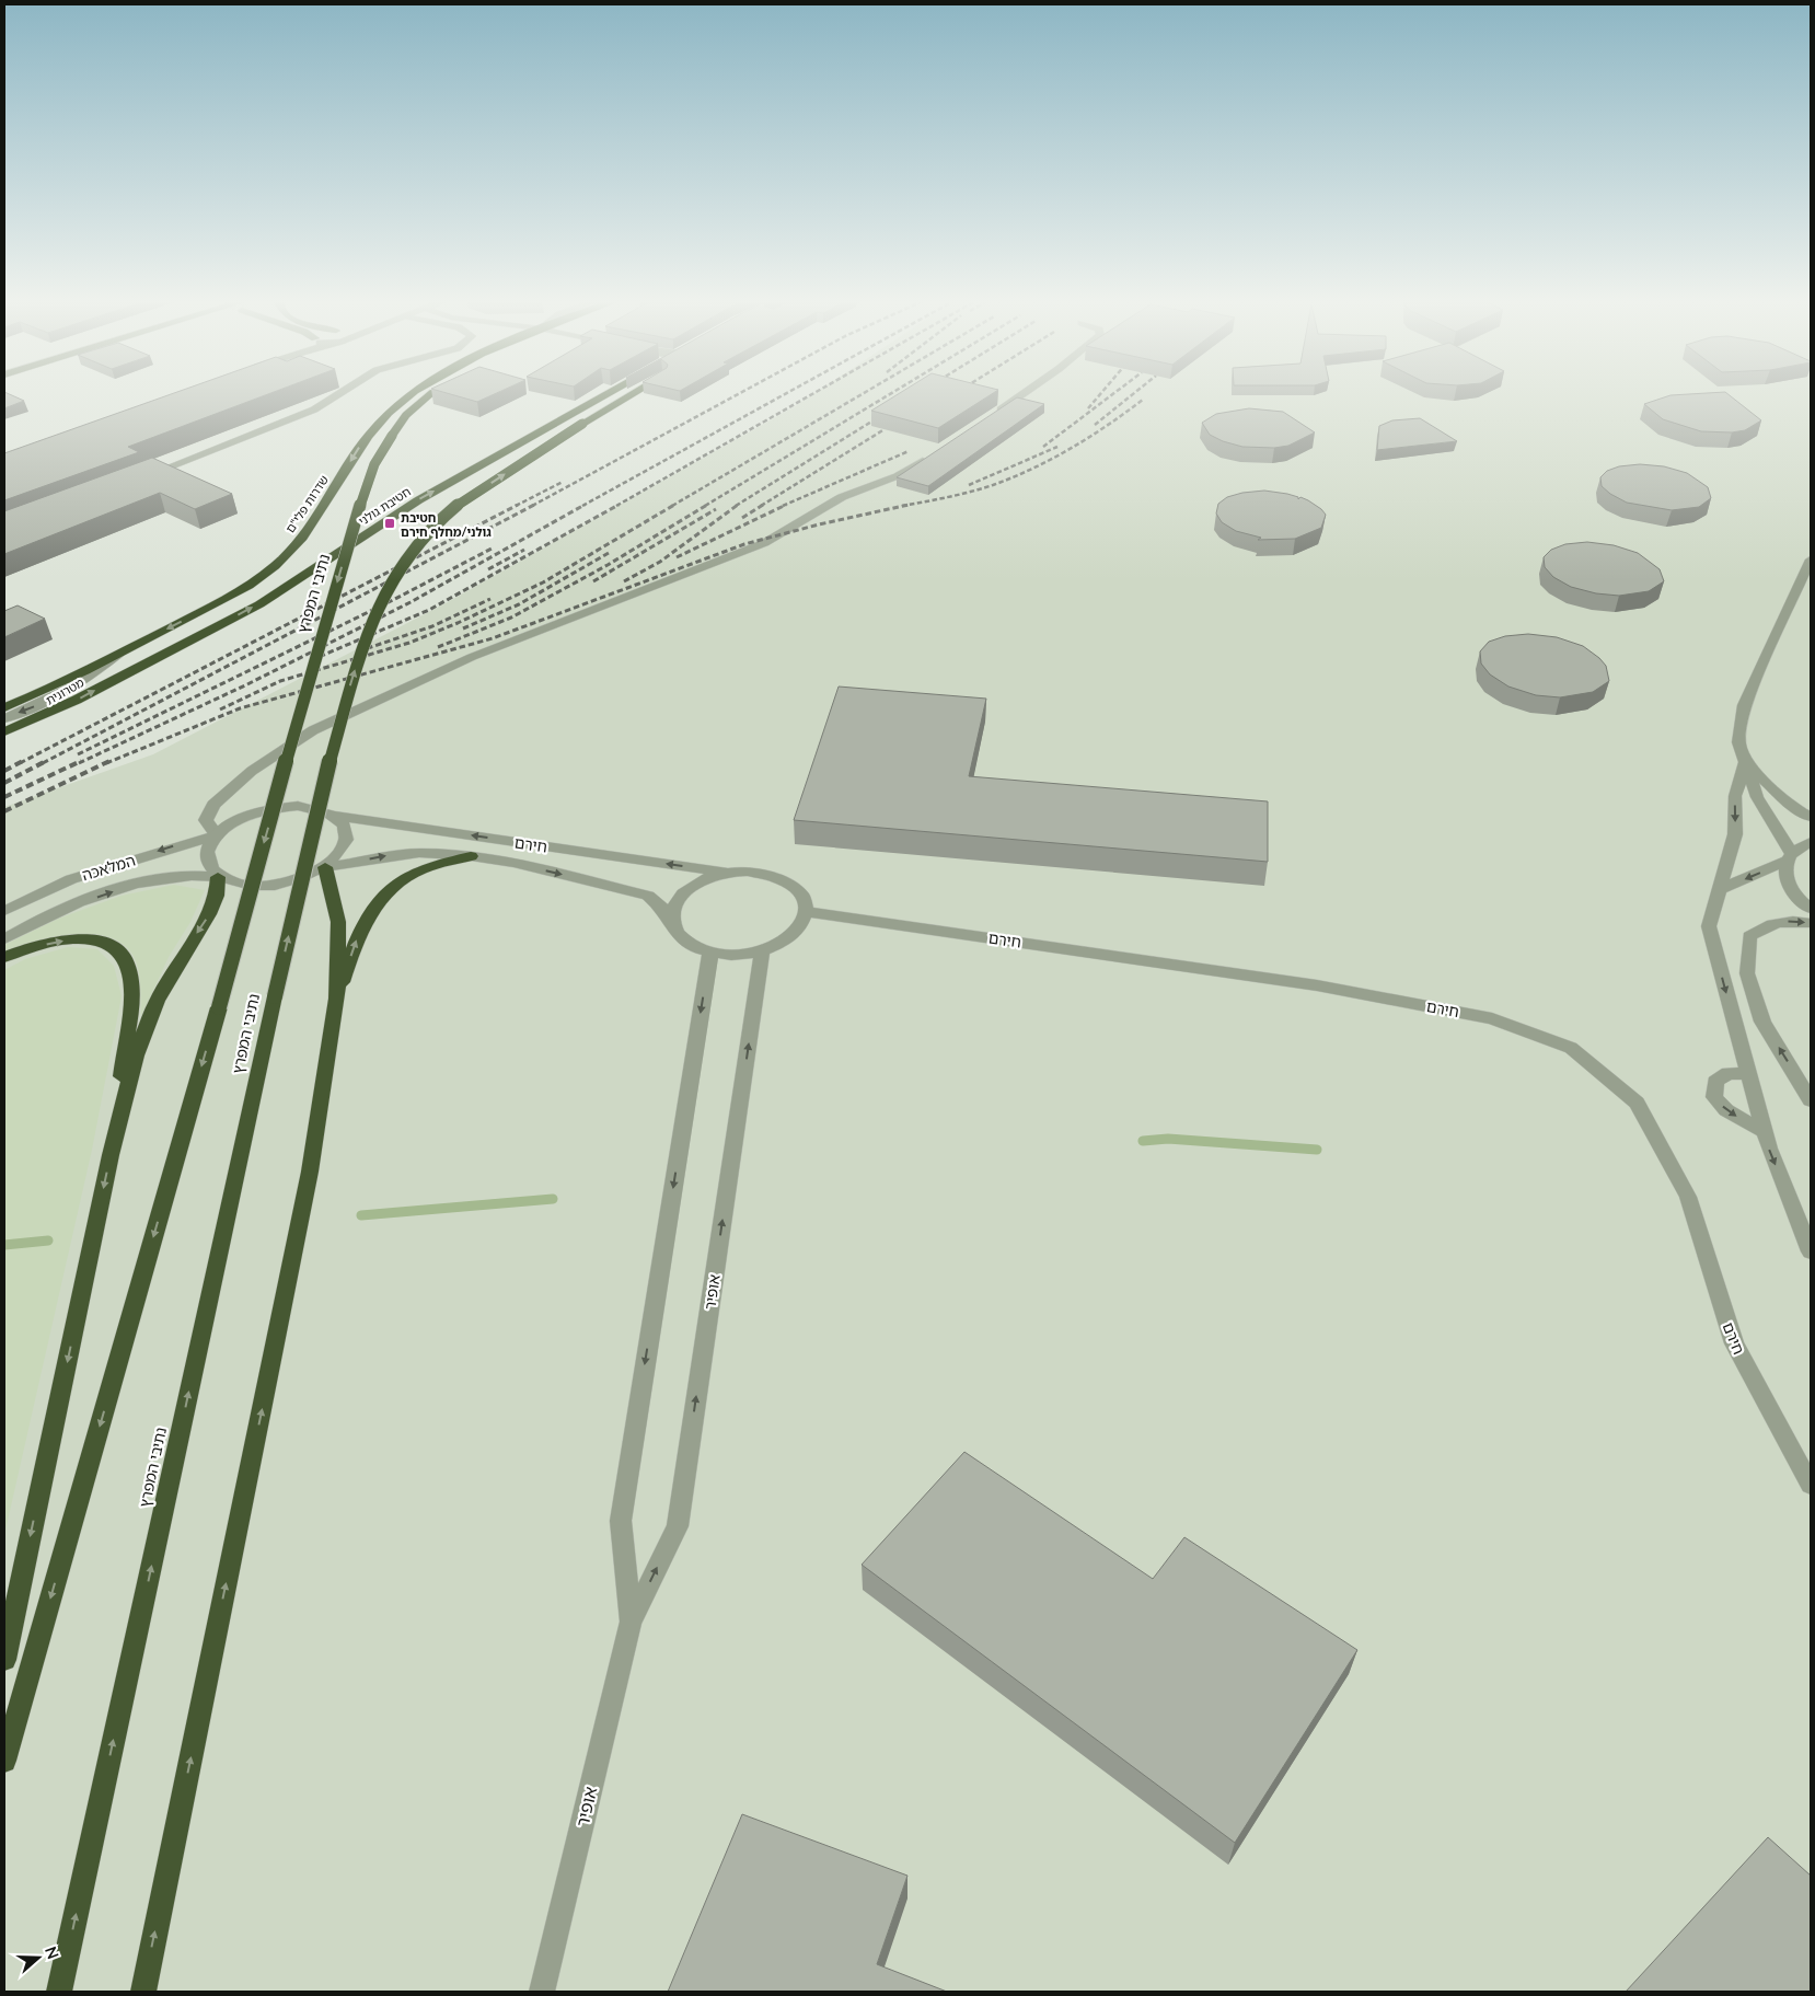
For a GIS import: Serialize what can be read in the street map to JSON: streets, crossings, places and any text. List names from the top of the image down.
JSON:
{
  "streets": {
    "highway": ["שדרות פלי\"ם", "חטיבת גולני", "נתיבי המפרץ"],
    "street": [
      "מטרונית",
      "חירם",
      "המלאכה",
      "אופיר"
    ]
  },
  "crossings": [
    ["שדרות פלי\"ם", "מטרונית"],
    ["חירם", "המלאכה"],
    ["חירם", "אופיר"]
  ],
  "one_way": ["שדרות פלי\"ם", "חטיבת גולני", "מטרונית"],
  "places": {
    "transit": ["חטיבת גולני/מחלף חירם"]
  },
  "north": "right"
}
